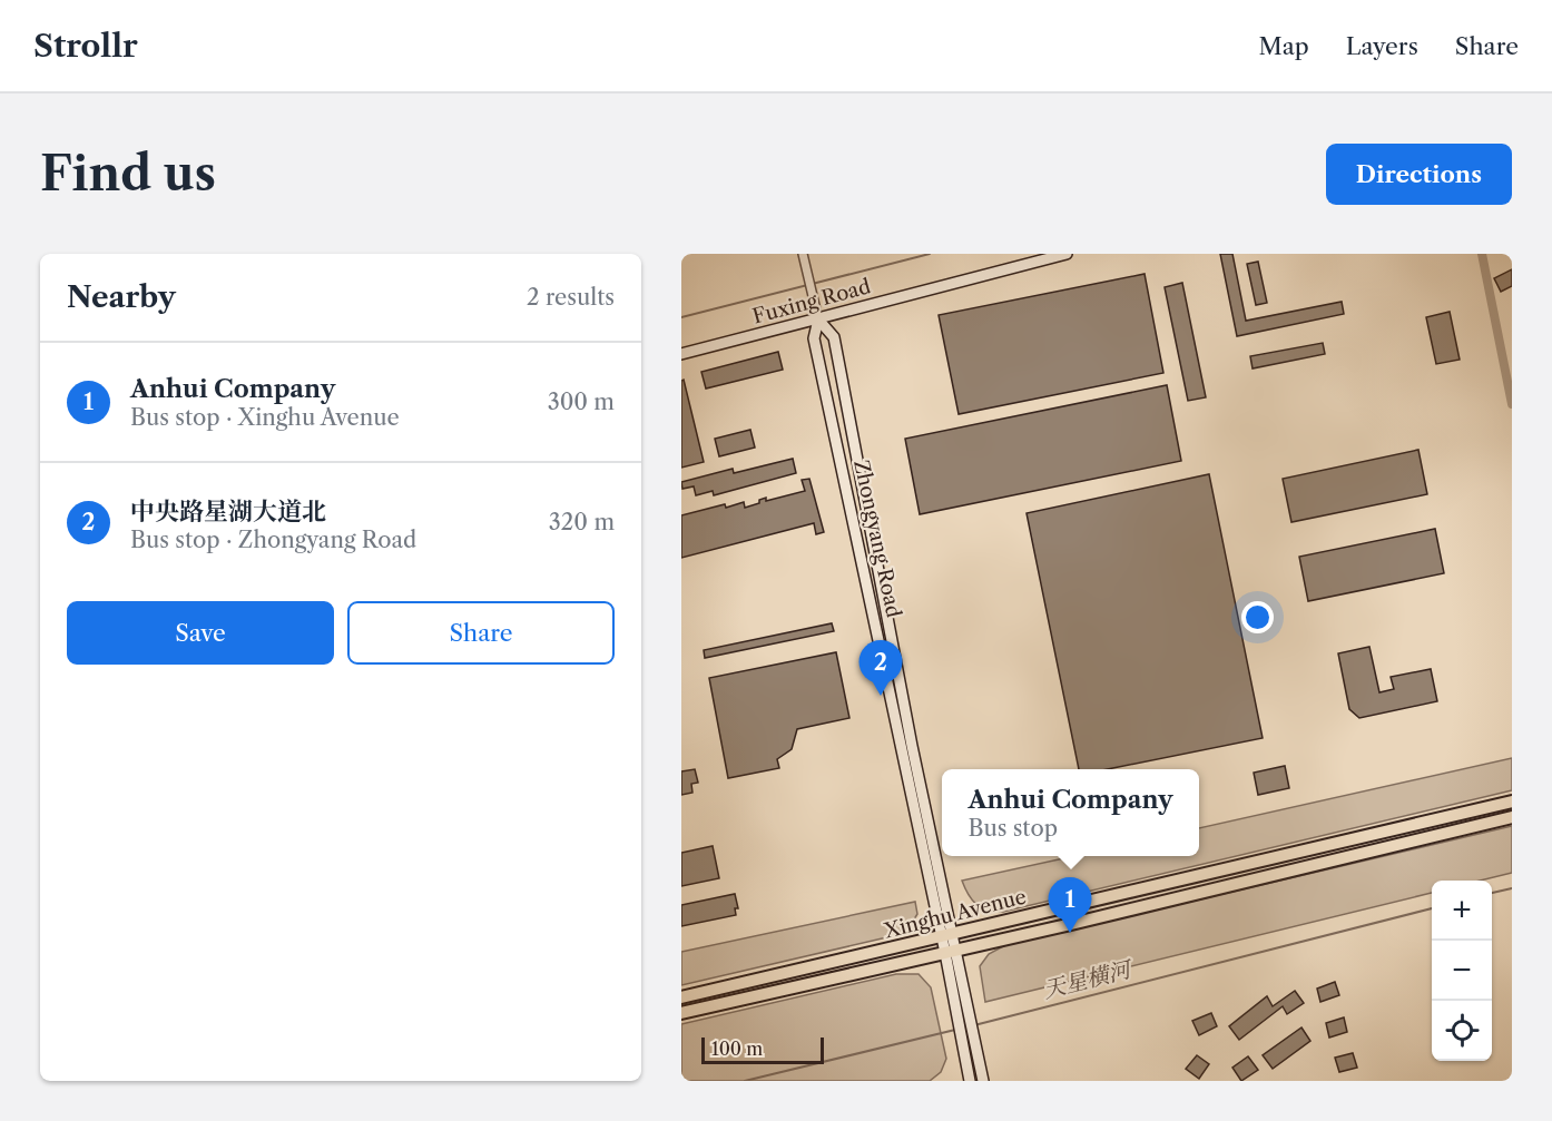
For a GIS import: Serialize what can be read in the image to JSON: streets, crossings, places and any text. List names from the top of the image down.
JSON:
{
  "streets": {
    "main road": ["Xinghu Avenue"],
    "street": ["Fuxing Road", "Zhongyang Road"]
  },
  "crossings": [
    ["Fuxing Road", "Zhongyang Road"],
    ["Zhongyang Road", "Xinghu Avenue"]
  ],
  "water": ["天星横河"],
  "scale_bar": "100 m",
  "page": {
    "header": "Strollr",
    "nav": ["Map", "Layers", "Share"],
    "buttons": [
      "Directions",
      ["Save", "Share"]
    ],
    "title": "Find us",
    "heading": ["Nearby", "2 results"],
    "list": [
      {
        "mark": "1",
        "name": "Anhui Company",
        "note": "Bus stop · Xinghu Avenue",
        "value": "300 m"
      },
      {
        "mark": "2",
        "name": "中央路星湖大道北",
        "note": "Bus stop · Zhongyang Road",
        "value": "320 m"
      }
    ],
    "pins": ["2", "1"],
    "popup": ["Anhui Company", "Bus stop"],
    "map_buttons": ["+", "−"],
    "scale": "100 m"
  }
}
